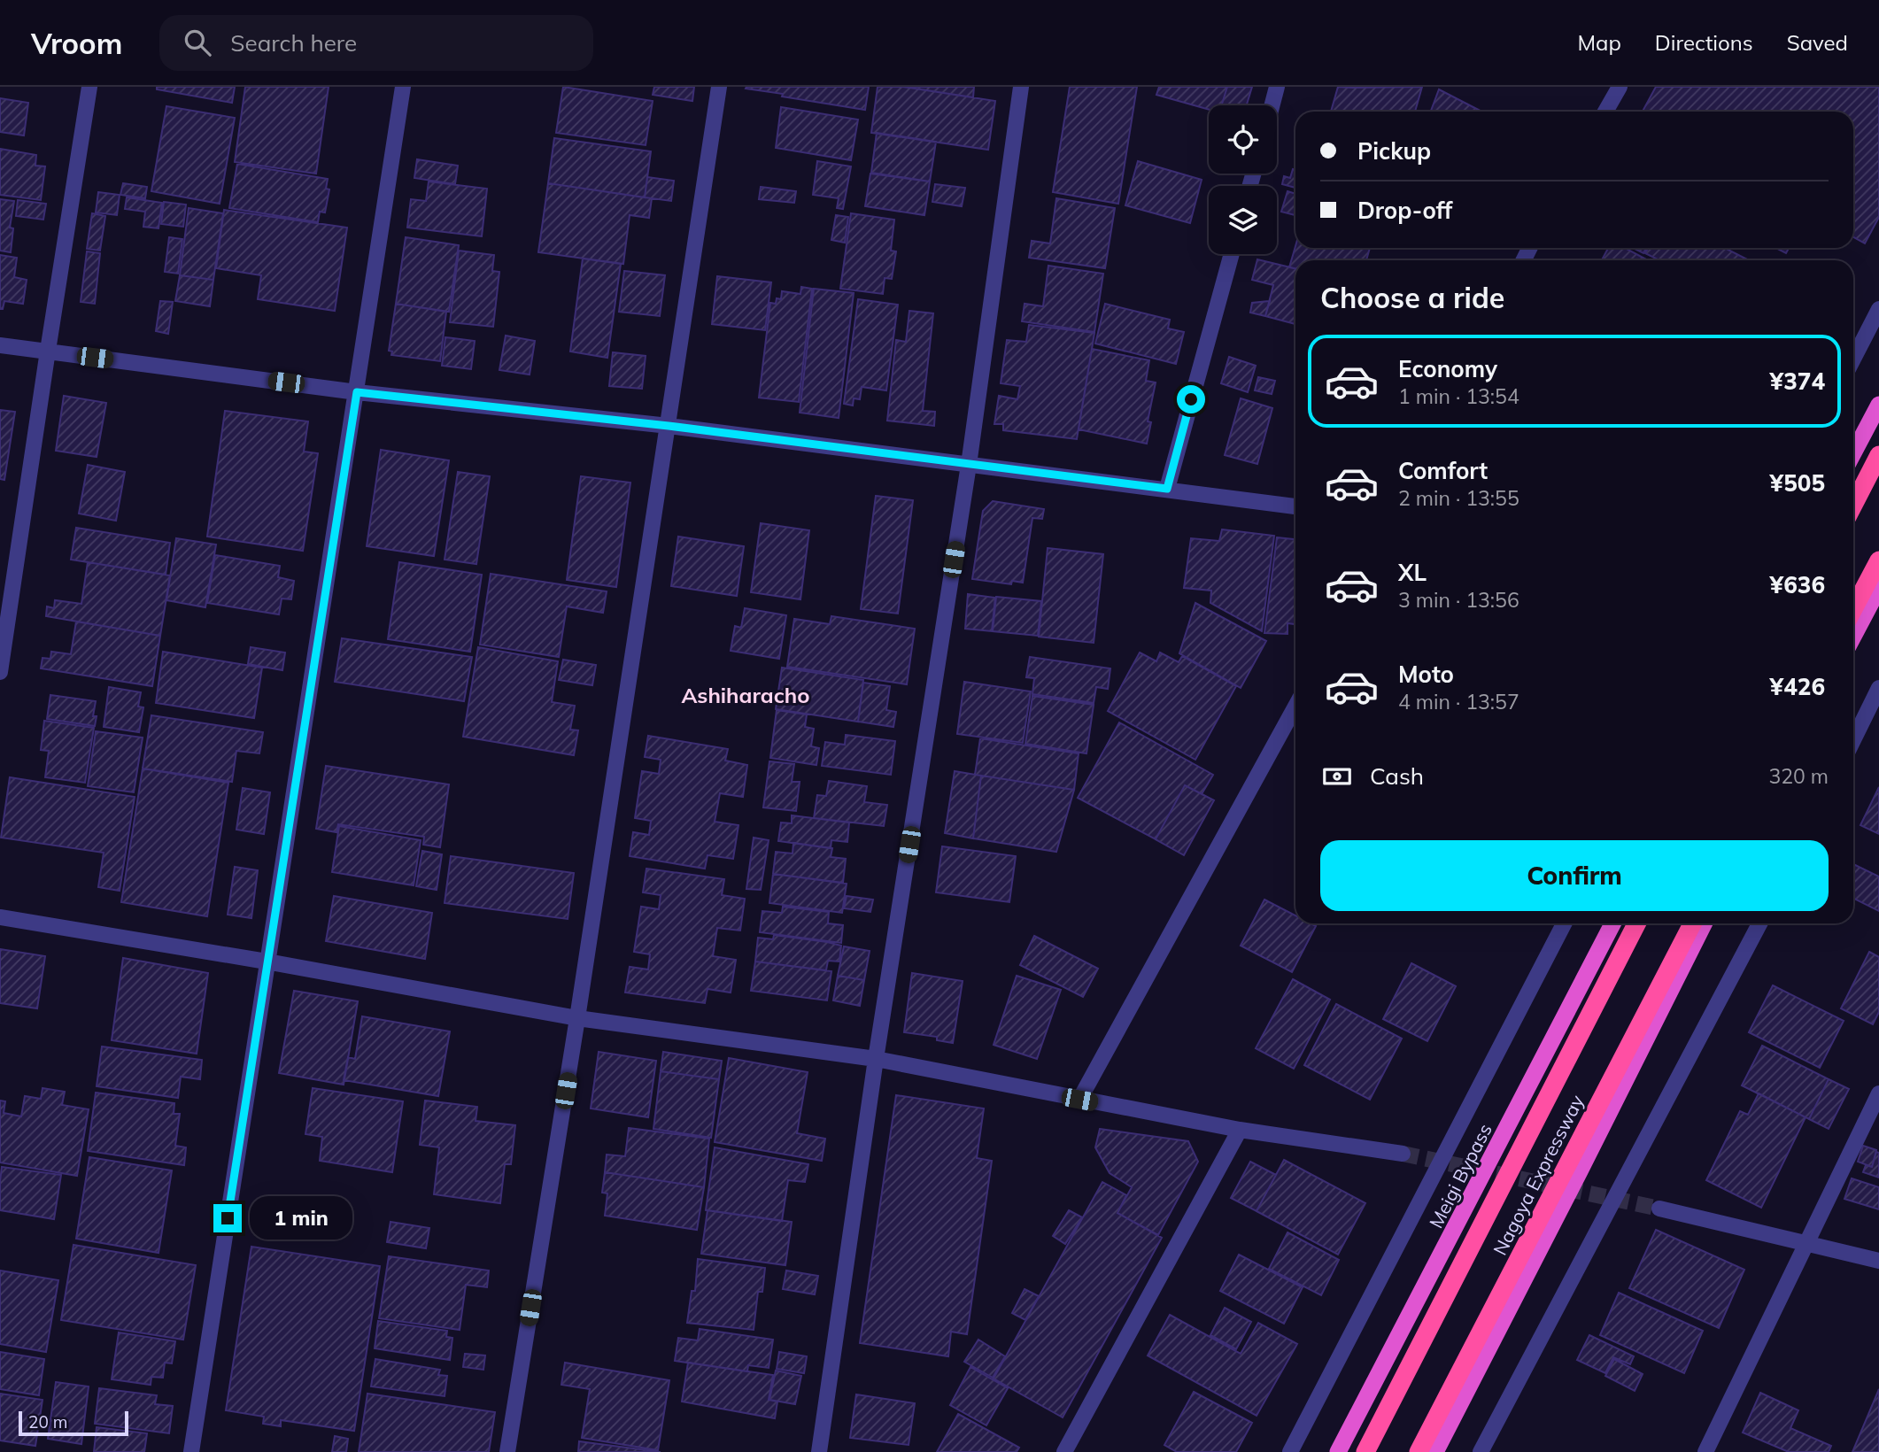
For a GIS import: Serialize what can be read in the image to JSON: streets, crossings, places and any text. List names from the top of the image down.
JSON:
{
  "streets": {
    "highway": ["Nagoya Expressway", "Meigi Bypass"]
  },
  "districts": ["Ashiharacho"],
  "scale_bar": "20 m",
  "page": {
    "header": "Vroom",
    "search": "Search here",
    "nav": ["Map", "Directions", "Saved"],
    "banner": ["Pickup", "Drop-off"],
    "heading": "Choose a ride",
    "list": [
      {
        "name": "Economy",
        "note": "1 min · 13:54",
        "value": "¥374"
      },
      {
        "name": "Comfort",
        "note": "2 min · 13:55",
        "value": "¥505"
      },
      {
        "name": "XL",
        "note": "3 min · 13:56",
        "value": "¥636"
      },
      {
        "name": "Moto",
        "note": "4 min · 13:57",
        "value": "¥426"
      }
    ],
    "pay": ["Cash", "320 m"],
    "buttons": "Confirm",
    "bubble": "1 min",
    "scale": "20 m"
  }
}
